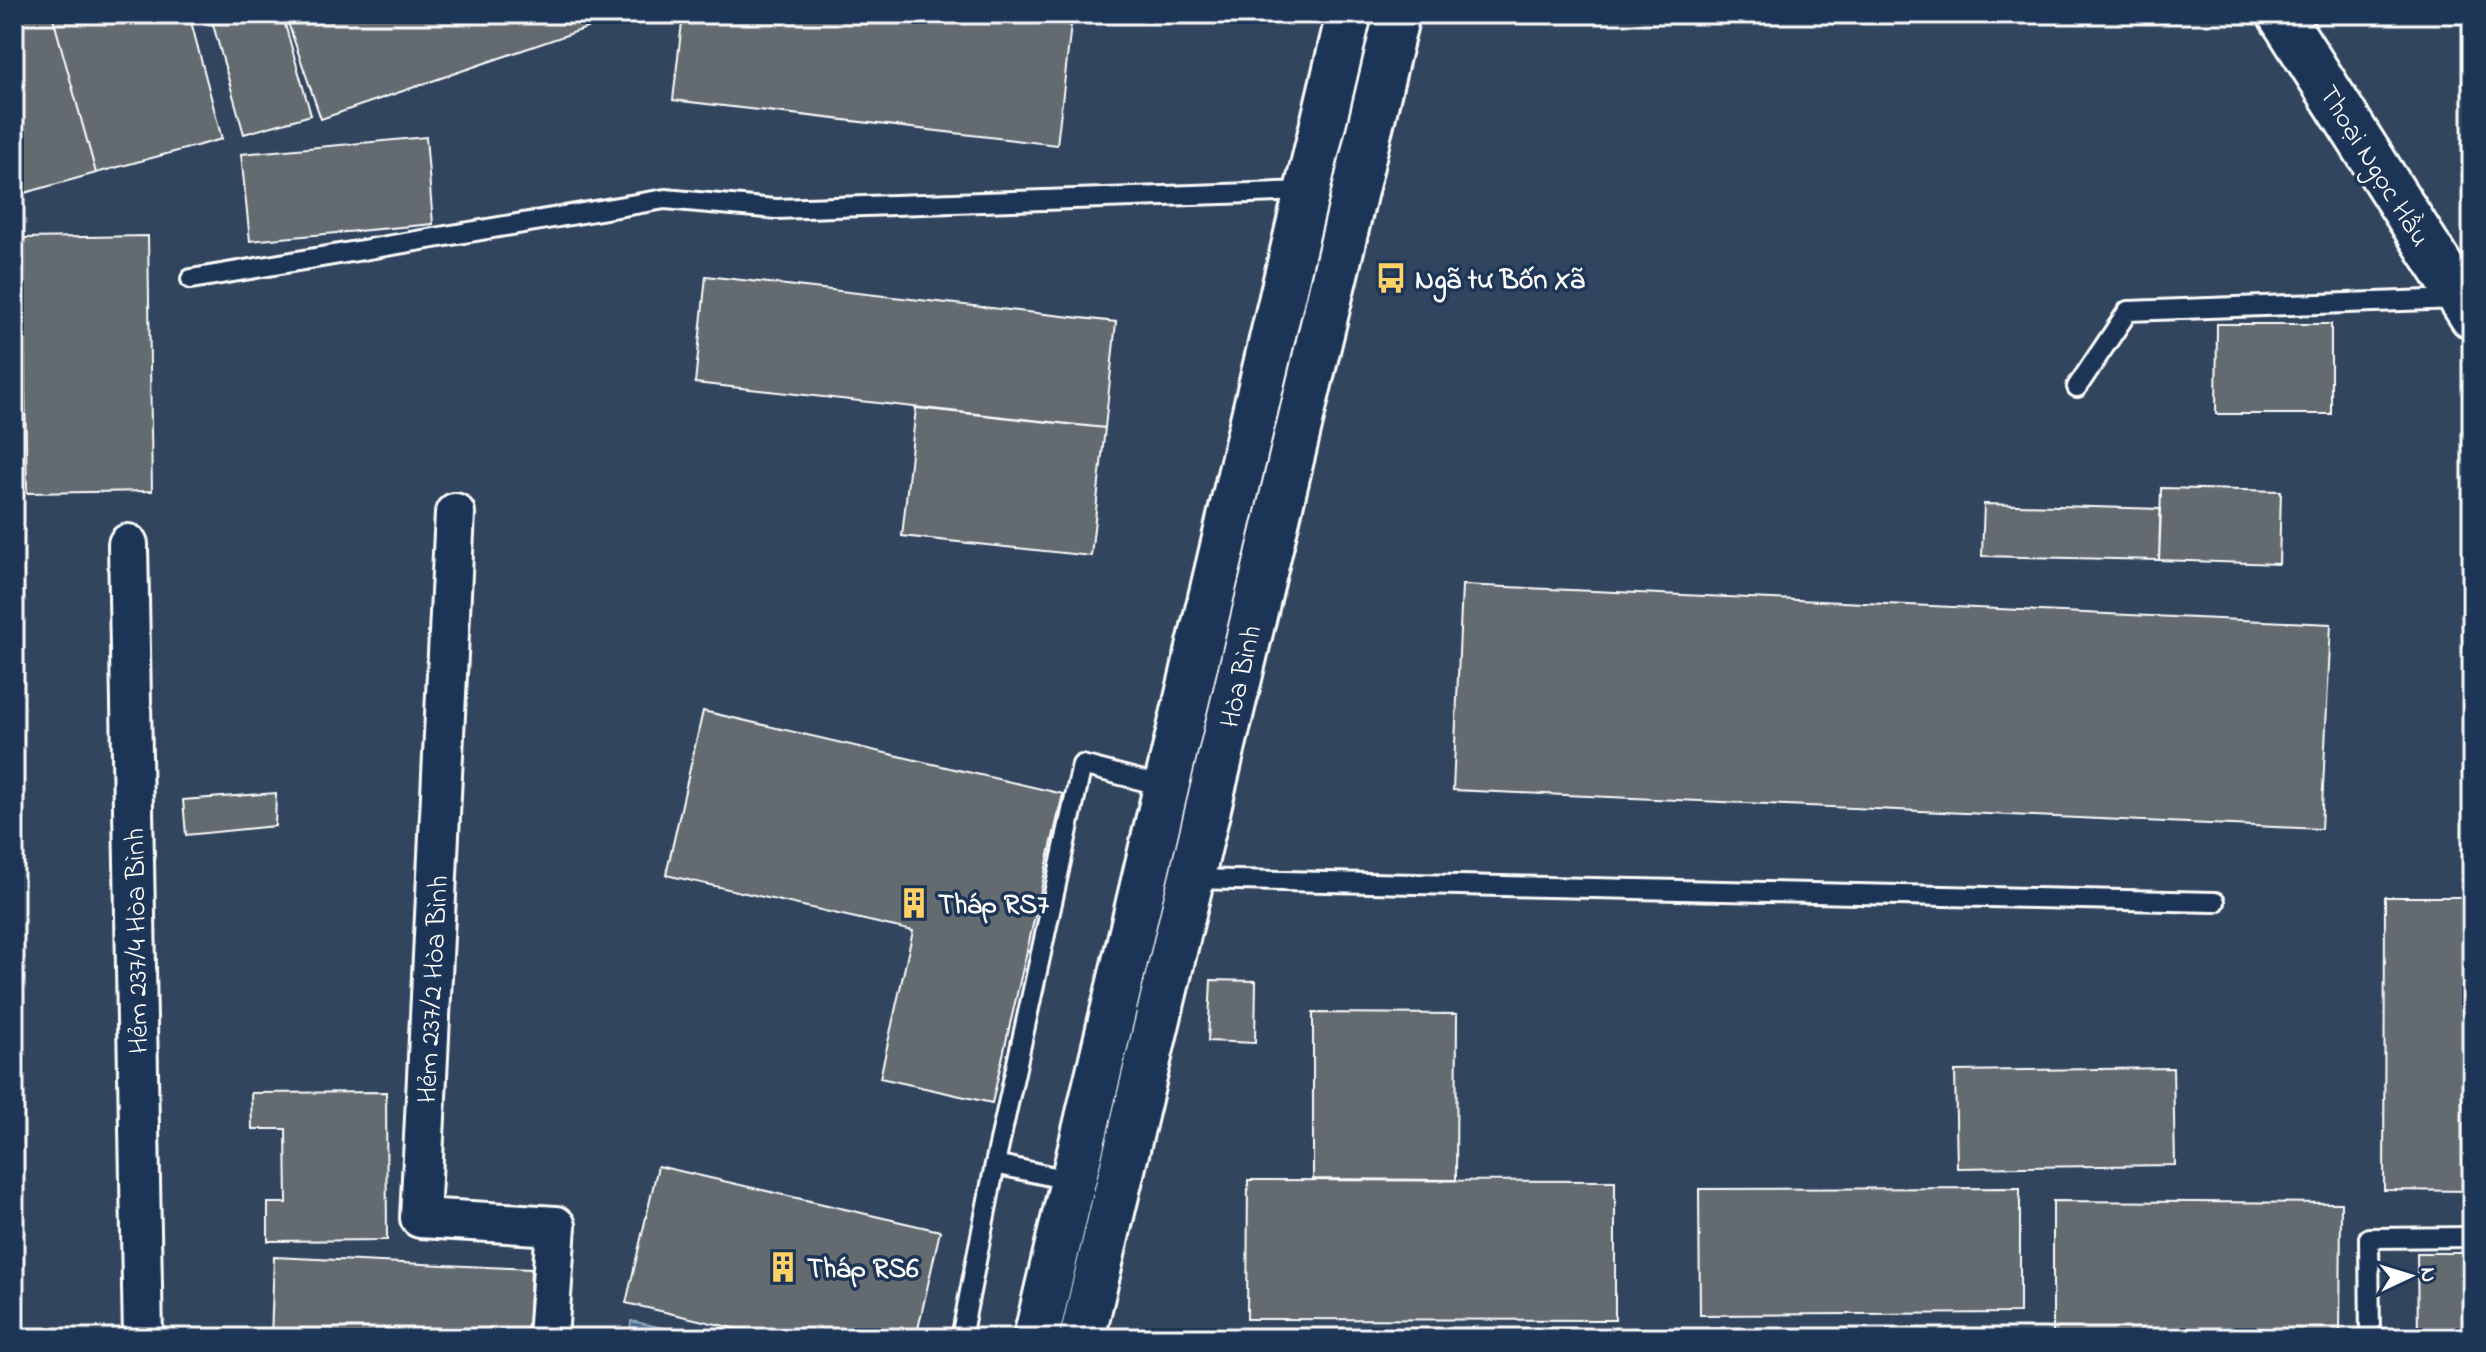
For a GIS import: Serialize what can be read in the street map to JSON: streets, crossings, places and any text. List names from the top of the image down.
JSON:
{
  "streets": {
    "main road": ["Thoại Ngọc Hầu", "Hòa Bình"],
    "street": ["Hẻm 237/4 Hòa Bình", "Hẻm 237/2 Hòa Bình"]
  },
  "places": {
    "bus stop": ["Ngã tư Bốn Xã"],
    "building": ["Tháp RS7", "Tháp RS6"]
  },
  "north": "right"
}
